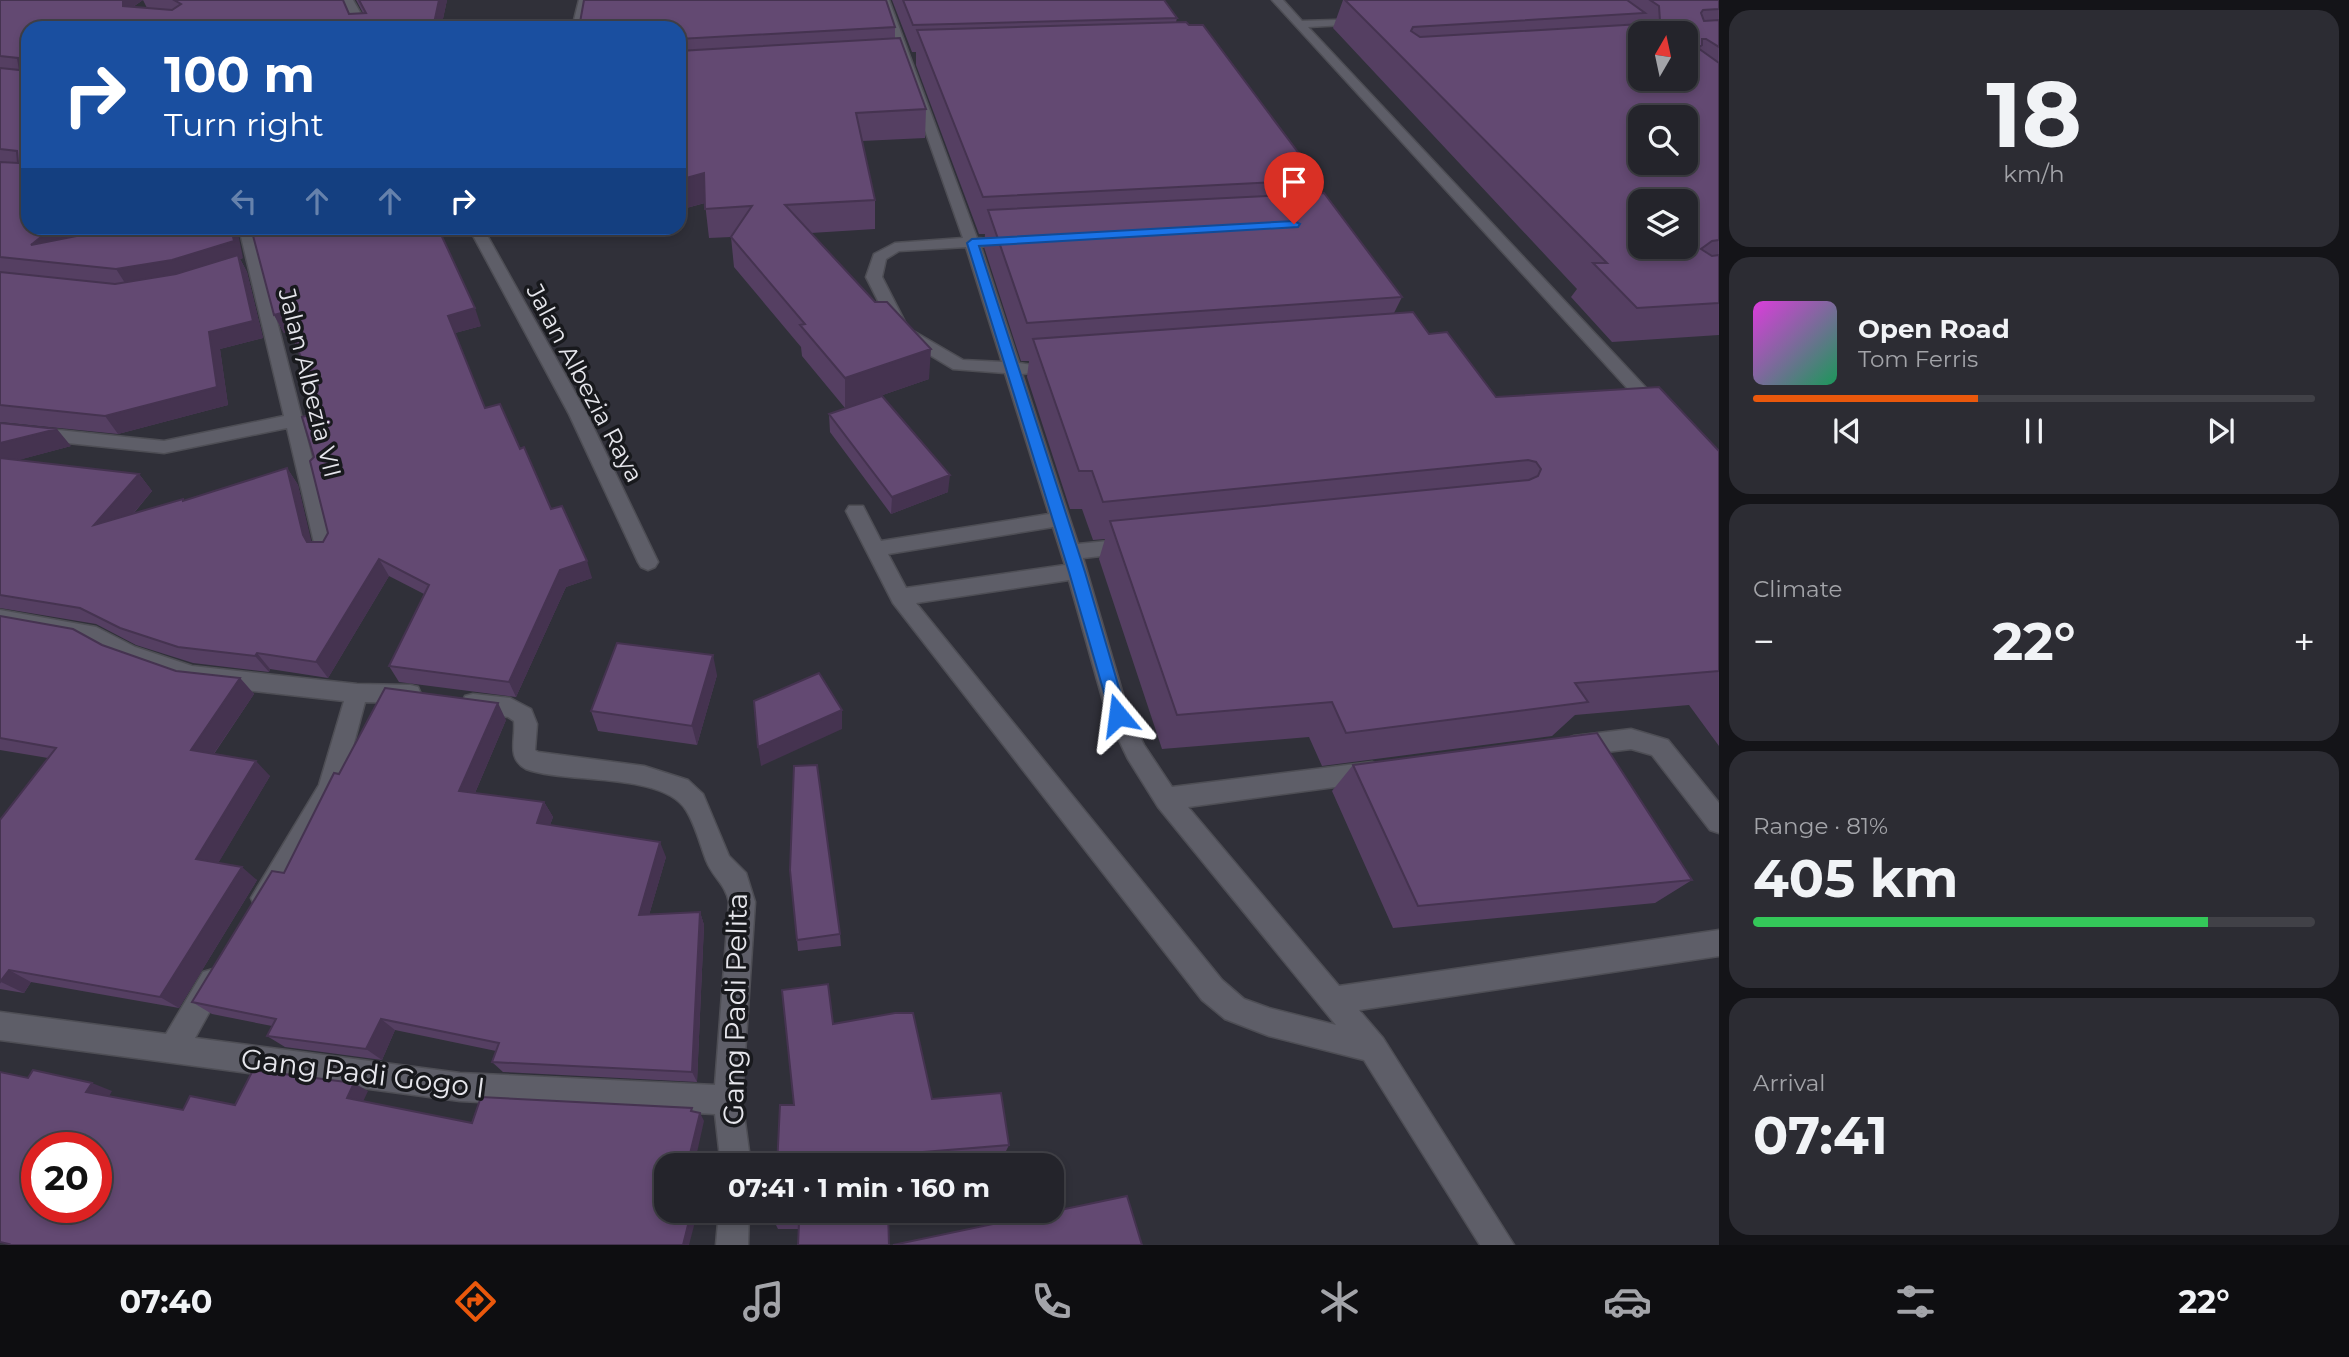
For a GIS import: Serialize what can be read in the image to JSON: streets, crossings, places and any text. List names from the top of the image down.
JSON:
{
  "streets": {
    "street": [
      "Jalan Albezia VII",
      "Jalan Albezia Raya",
      "Gang Padi Pelita",
      "Gang Padi Gogo I"
    ]
  },
  "crossings": [
    ["Gang Padi Pelita", "Gang Padi Gogo I"]
  ],
  "north": "top",
  "page": {
    "tile": [
      ["18", "km/h"],
      "Climate",
      ["Range · 81%", "405 km"],
      ["Arrival", "07:41"]
    ],
    "turn": ["100 m", "Turn right"],
    "song": ["Open Road", "Tom Ferris"],
    "heat": ["−", "22°", "+"],
    "limit": "20",
    "trip": "07:41 · 1 min · 160 m",
    "tabs": ["07:40", "22°"]
  }
}
